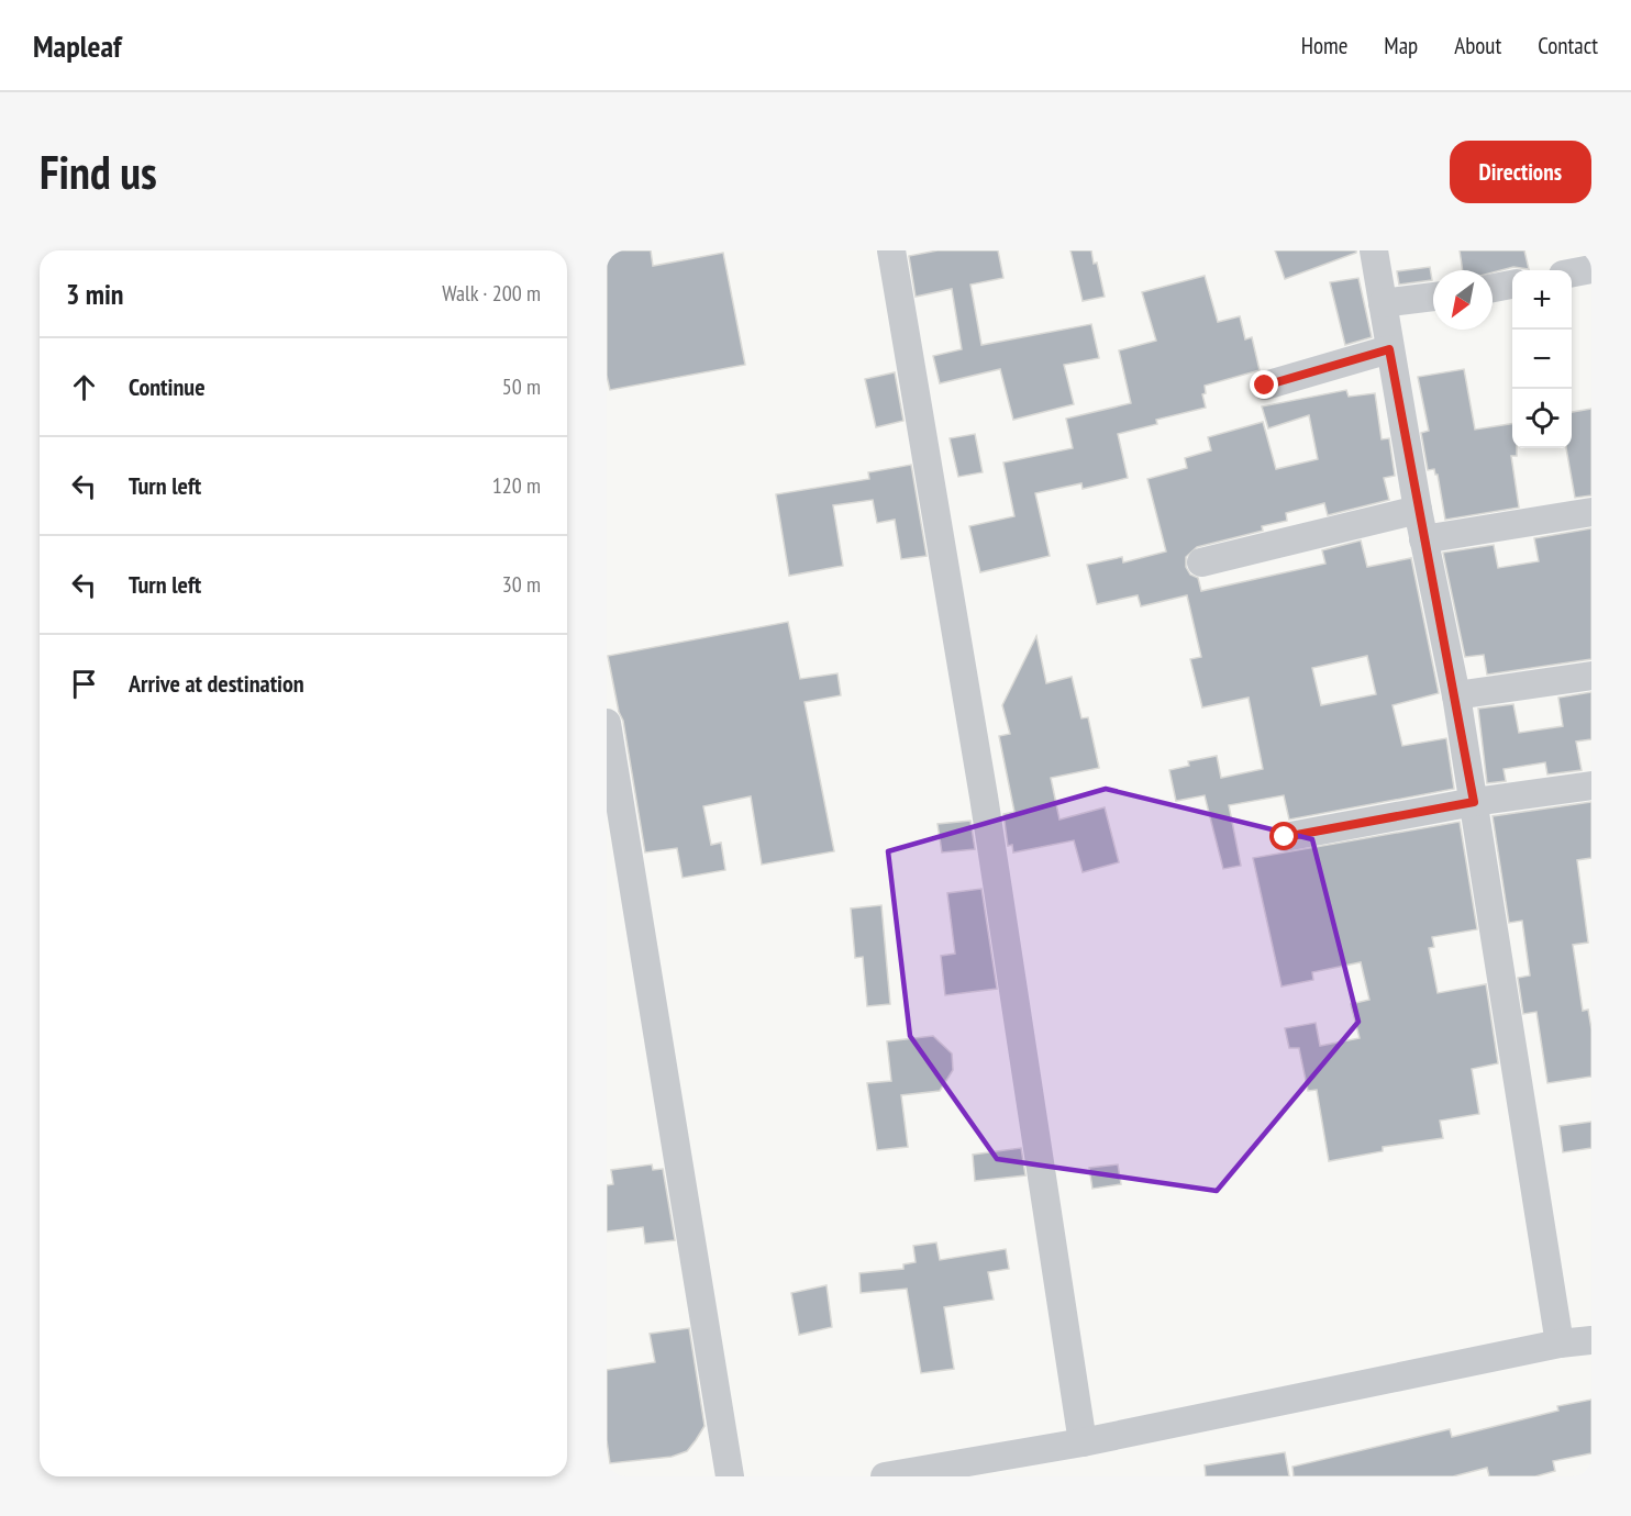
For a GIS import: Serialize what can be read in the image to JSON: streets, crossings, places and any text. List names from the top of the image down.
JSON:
{
  "north": "bottom left",
  "page": {
    "header": "Mapleaf",
    "nav": [
      "Home",
      "Map",
      "About",
      "Contact"
    ],
    "buttons": "Directions",
    "title": "Find us",
    "heading": ["3 min", "Walk · 200 m"],
    "map_buttons": ["+", "−"],
    "list": [
      ["Continue", "50 m"],
      ["Turn left", "120 m"],
      ["Turn left", "30 m"],
      "Arrive at destination"
    ]
  }
}
